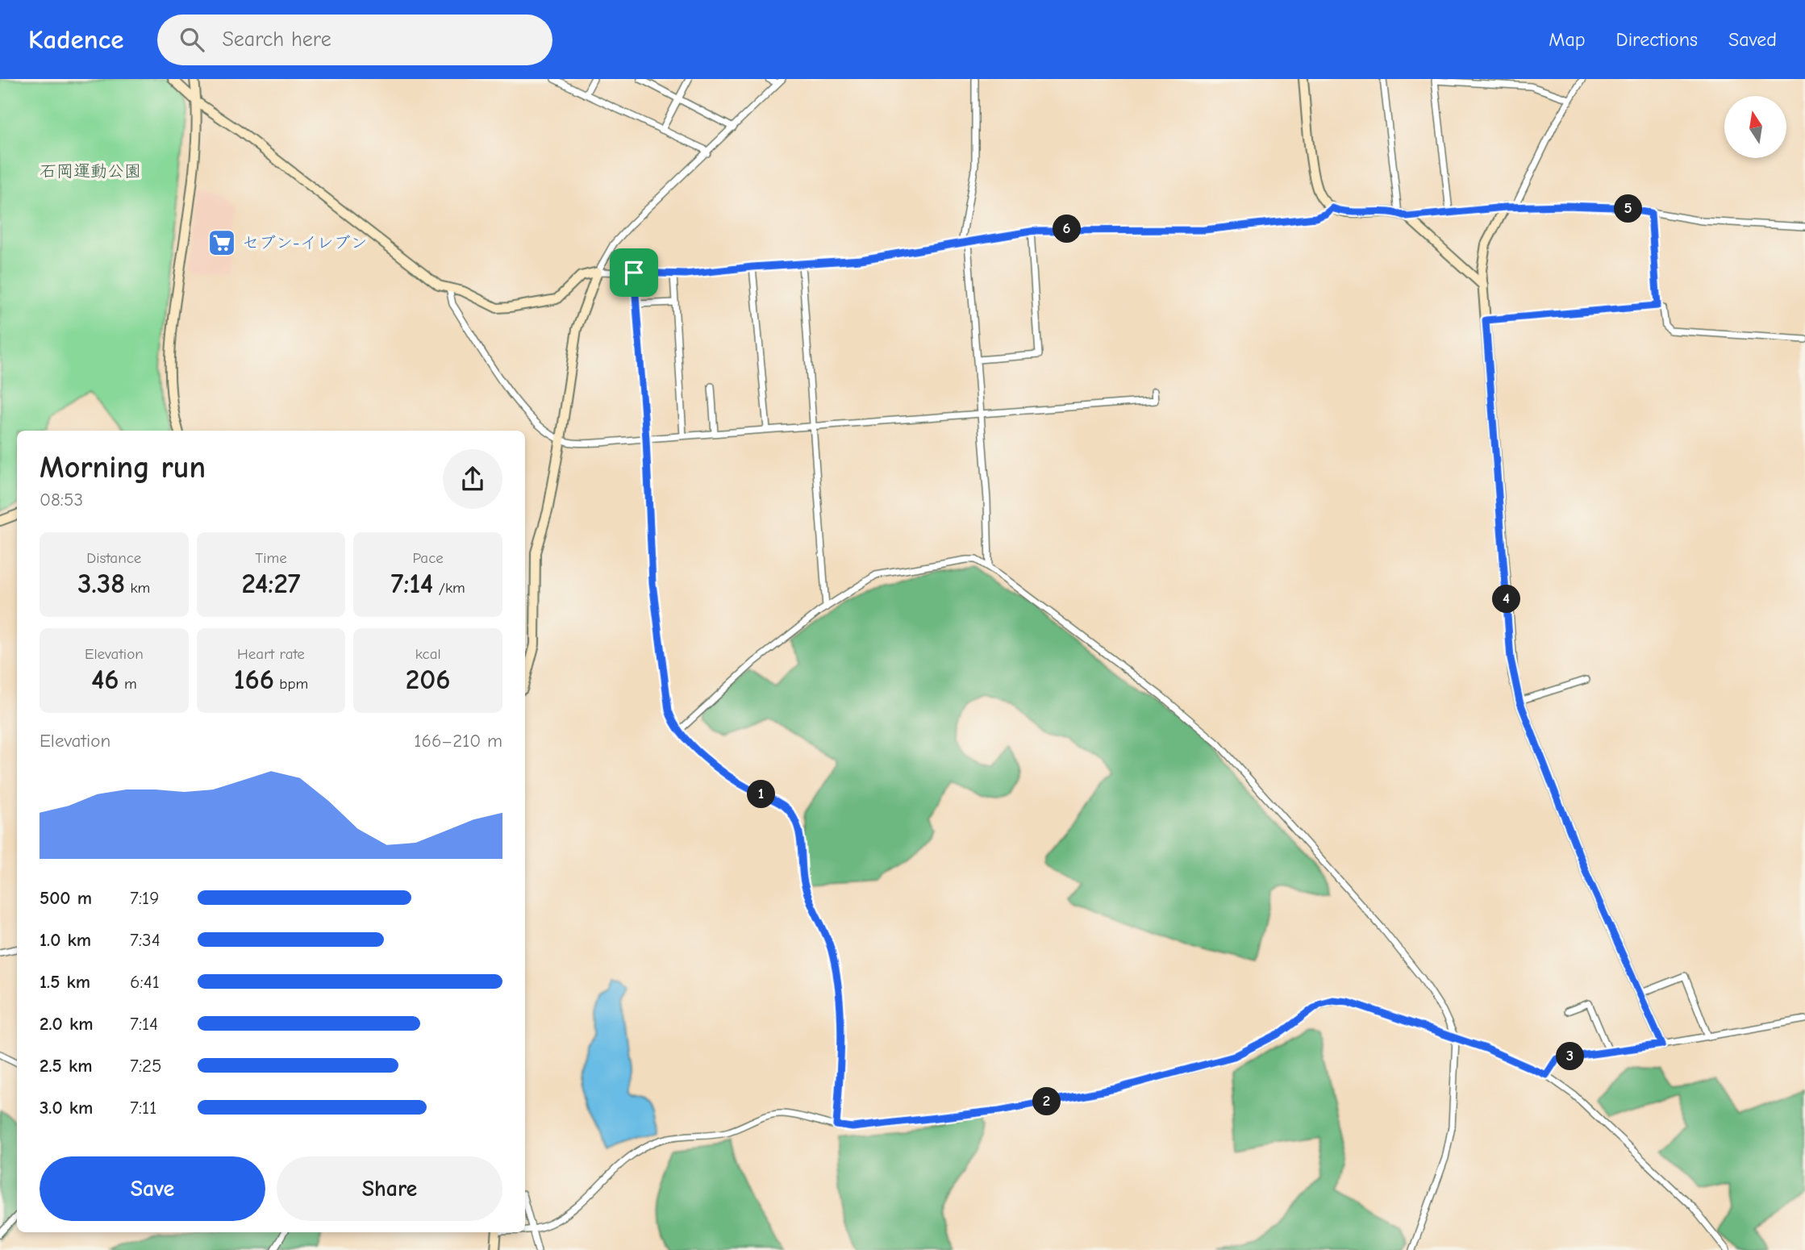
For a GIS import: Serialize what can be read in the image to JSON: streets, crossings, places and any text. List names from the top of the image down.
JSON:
{
  "parks": ["石岡運動公園"],
  "places": {
    "supermarket": ["セブン-イレブン"]
  },
  "north": "top",
  "page": {
    "header": "Kadence",
    "search": "Search here",
    "nav": ["Map", "Directions", "Saved"],
    "pins": [
      "5",
      "6",
      "4",
      "1",
      "3",
      "2"
    ],
    "heading": ["Morning run", "08:53"],
    "stats": [
      ["Distance", "3.38 km"],
      ["Time", "24:27"],
      ["Pace", "7:14 /km"],
      ["Elevation", "46 m"],
      ["Heart rate", "166 bpm"],
      ["kcal", "206"]
    ],
    "chart": ["Elevation", "166–210 m"],
    "list": [
      {
        "name": "500 m",
        "note": "7:19"
      },
      {
        "name": "1.0 km",
        "note": "7:34"
      },
      {
        "name": "1.5 km",
        "note": "6:41"
      },
      {
        "name": "2.0 km",
        "note": "7:14"
      },
      {
        "name": "2.5 km",
        "note": "7:25"
      },
      {
        "name": "3.0 km",
        "note": "7:11"
      }
    ],
    "buttons": ["Save", "Share"]
  }
}
